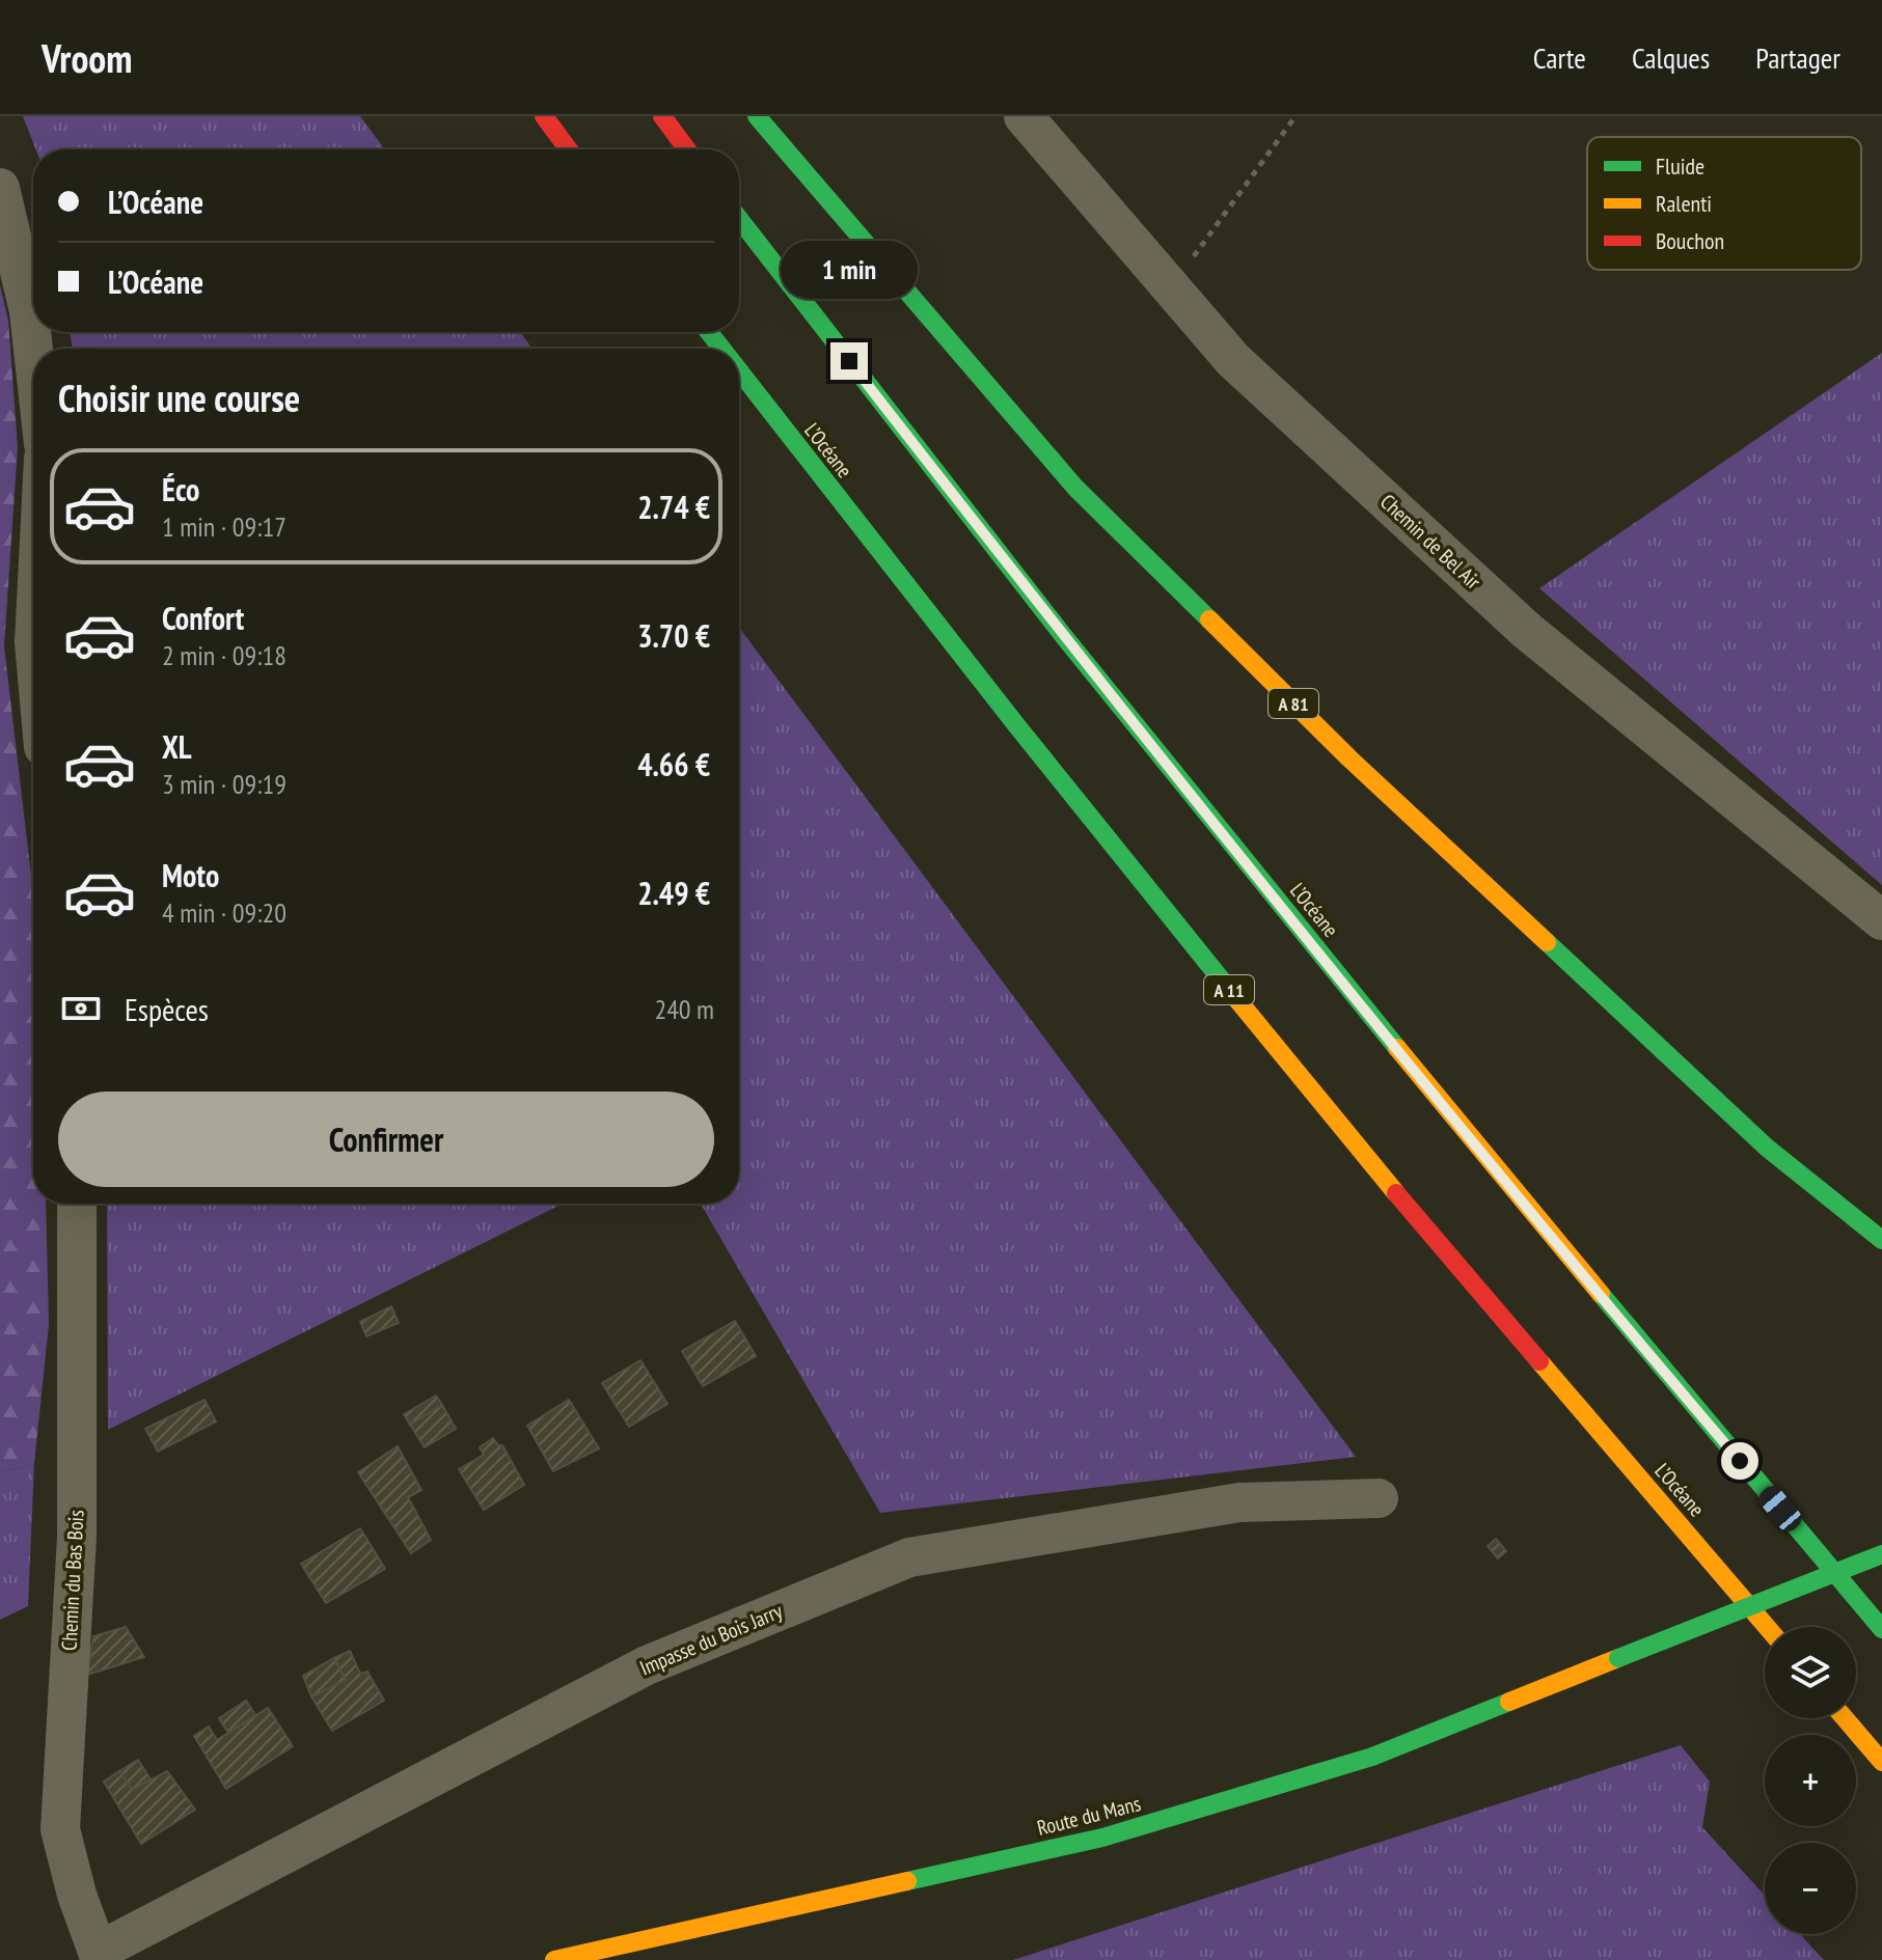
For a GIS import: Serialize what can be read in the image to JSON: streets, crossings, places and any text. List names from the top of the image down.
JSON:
{
  "streets": {
    "main road": [
      "L’Océane",
      "A 81",
      "A 11",
      "Route du Mans"
    ],
    "street": ["Chemin de Bel Air", "Chemin du Bas Bois", "Impasse du Bois Jarry"]
  },
  "crossings": [
    ["Chemin du Bas Bois", "Impasse du Bois Jarry"]
  ],
  "legend": ["Fluide", "Ralenti", "Bouchon"],
  "page": {
    "header": "Vroom",
    "nav": ["Carte", "Calques", "Partager"],
    "banner": ["L’Océane", "L’Océane"],
    "bubble": "1 min",
    "heading": "Choisir une course",
    "list": [
      {
        "name": "Éco",
        "note": "1 min · 09:17",
        "value": "2.74 €"
      },
      {
        "name": "Confort",
        "note": "2 min · 09:18",
        "value": "3.70 €"
      },
      {
        "name": "XL",
        "note": "3 min · 09:19",
        "value": "4.66 €"
      },
      {
        "name": "Moto",
        "note": "4 min · 09:20",
        "value": "2.49 €"
      }
    ],
    "pay": ["Espèces", "240 m"],
    "buttons": "Confirmer",
    "map_buttons": ["+", "−"]
  }
}
